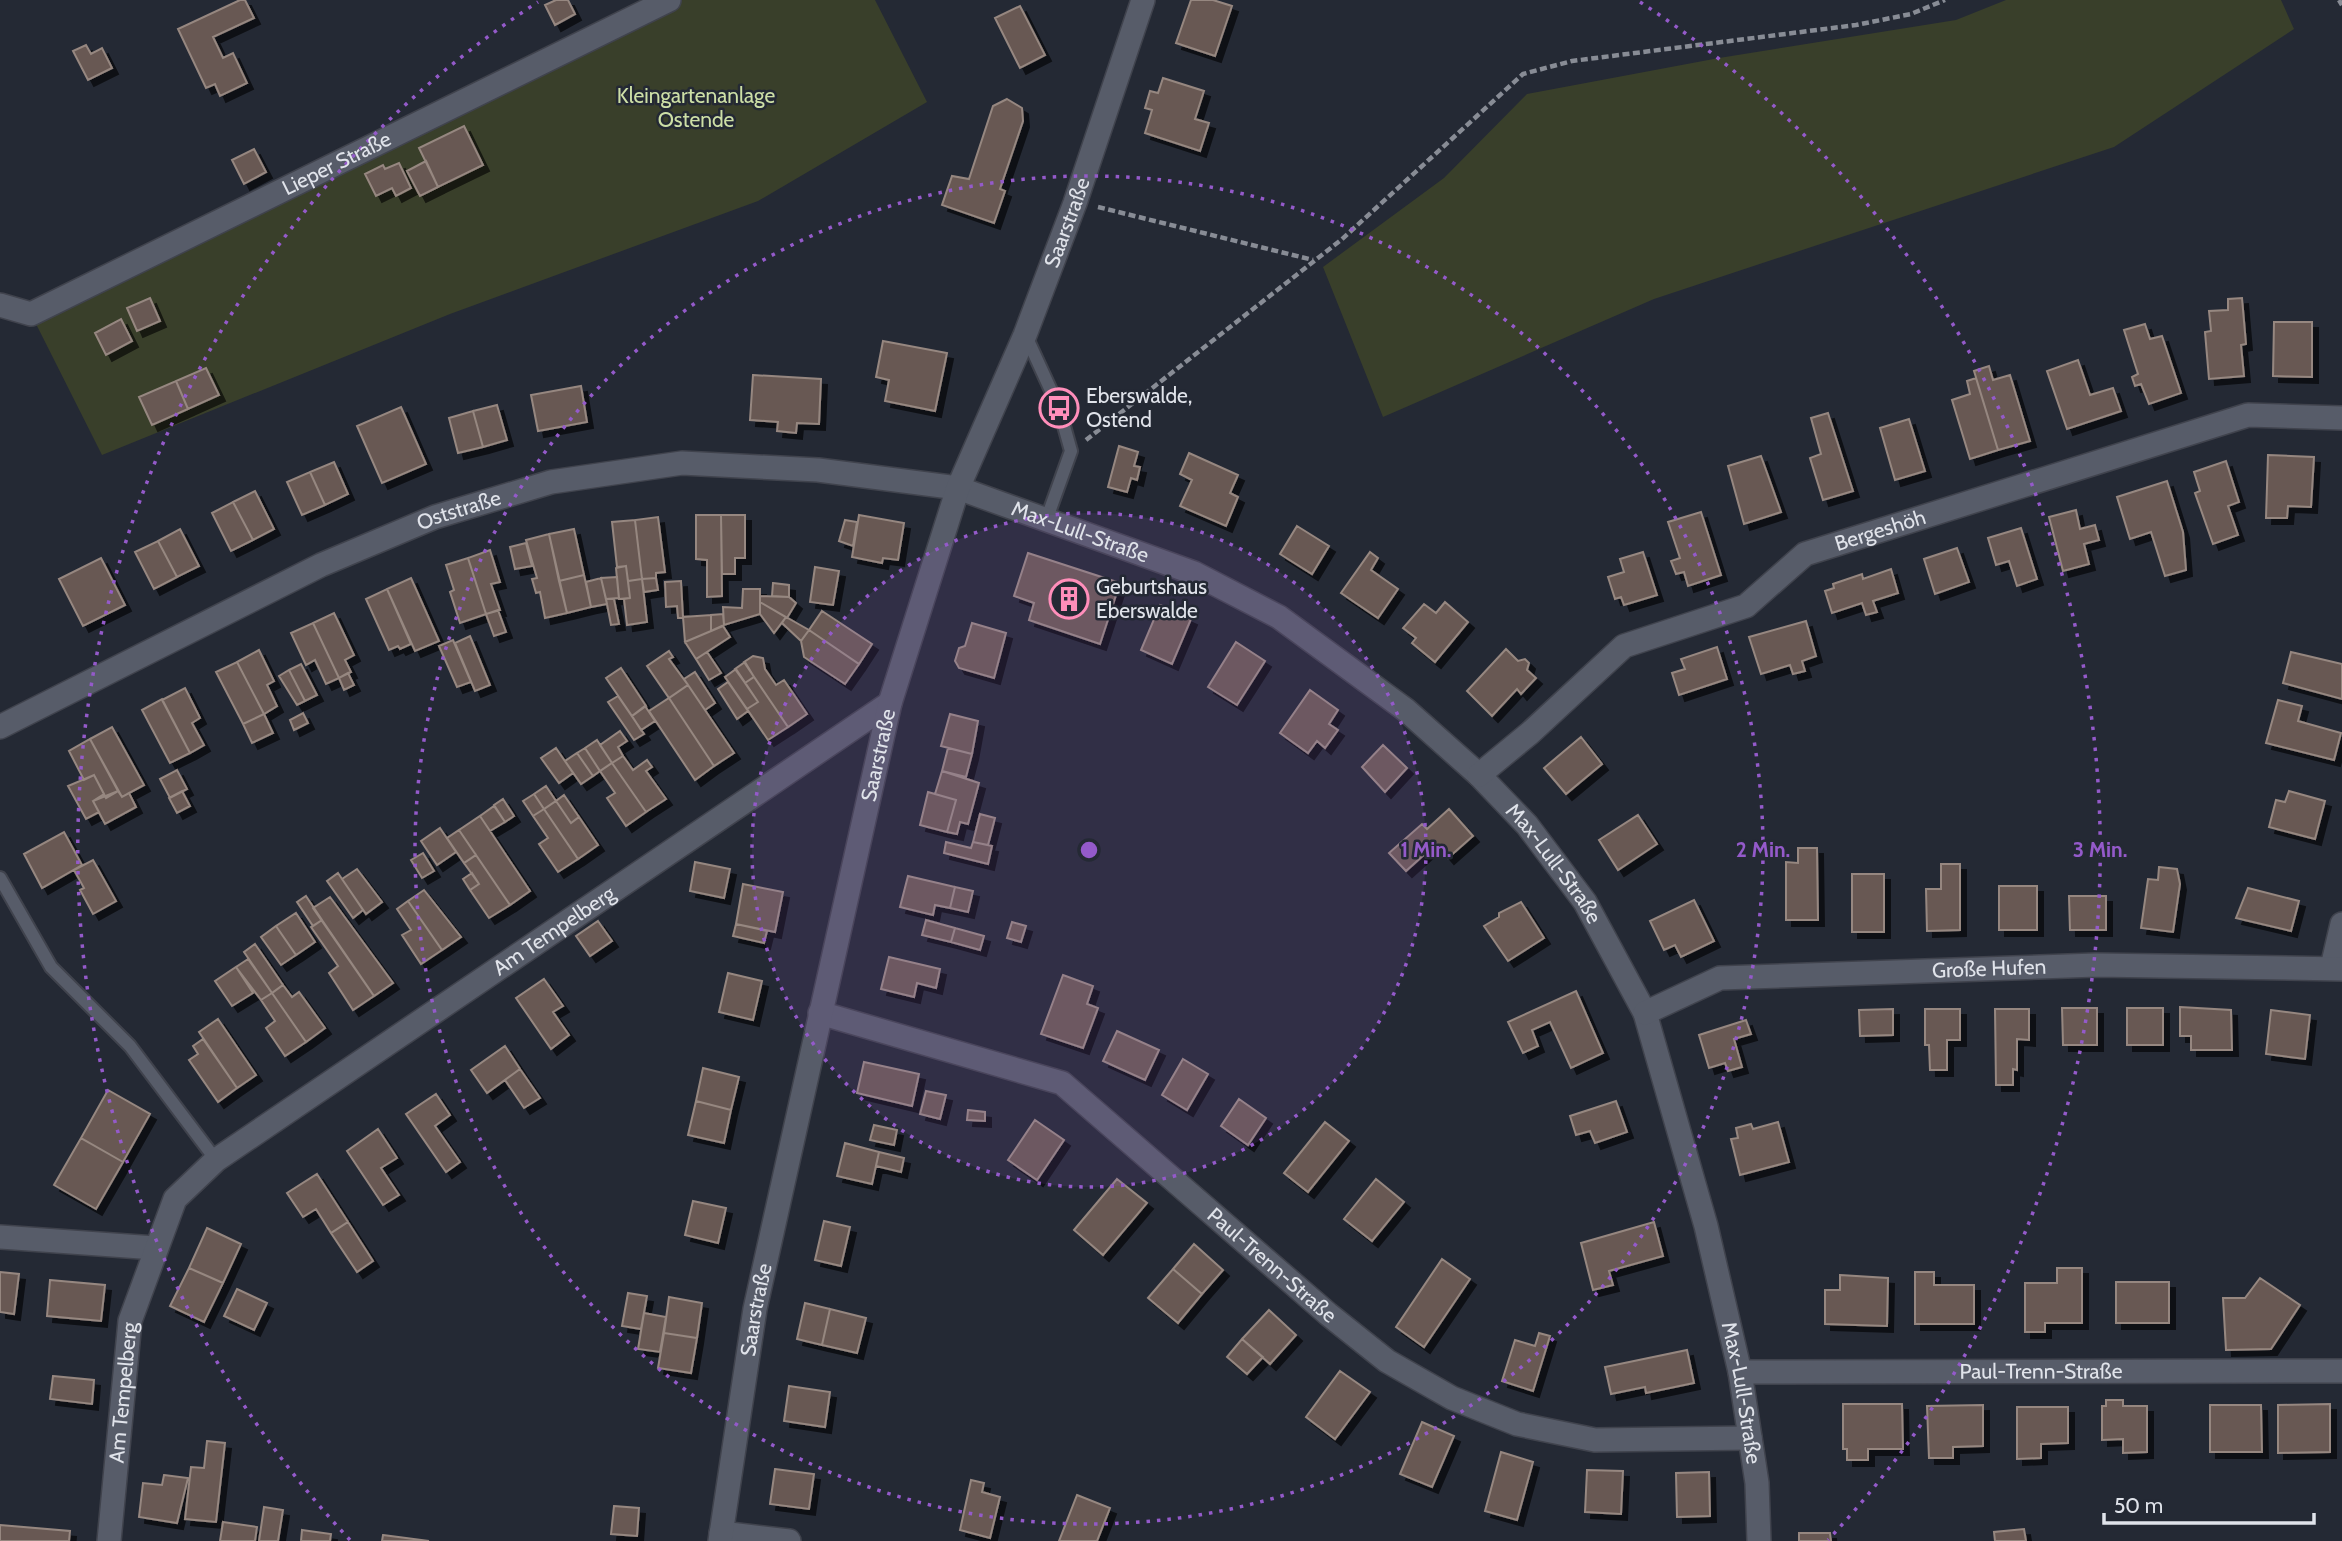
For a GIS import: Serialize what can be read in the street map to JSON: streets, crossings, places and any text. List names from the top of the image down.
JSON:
{
  "streets": {
    "street": [
      "Lieper Straße",
      "Saarstraße",
      "Oststraße",
      "Bergeshöh",
      "Max-Lull-Straße",
      "Am Tempelberg",
      "Große Hufen",
      "Paul-Trenn-Straße"
    ]
  },
  "crossings": [
    ["Saarstraße", "Oststraße"],
    ["Saarstraße", "Max-Lull-Straße"],
    ["Saarstraße", "Am Tempelberg"],
    ["Saarstraße", "Paul-Trenn-Straße"],
    ["Oststraße", "Max-Lull-Straße"],
    ["Bergeshöh", "Max-Lull-Straße"],
    ["Max-Lull-Straße", "Große Hufen"],
    ["Max-Lull-Straße", "Paul-Trenn-Straße"]
  ],
  "parks": ["Kleingartenanlage Ostende"],
  "places": {
    "bus stop": ["Eberswalde, Ostend"],
    "building": ["Geburtshaus Eberswalde"]
  },
  "scale_bar": "50 m",
  "rings": ["1 Min.", "2 Min.", "3 Min."]
}
